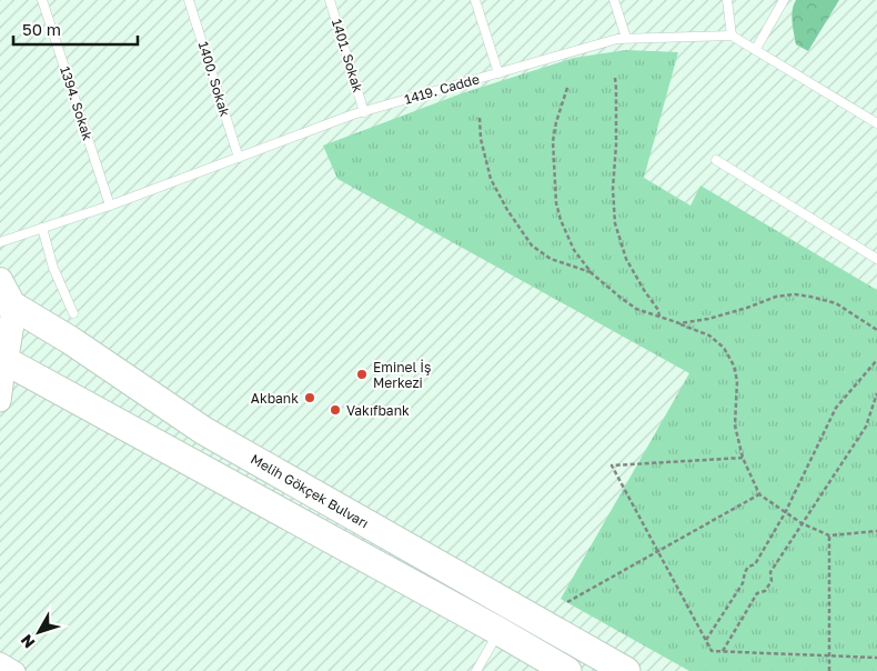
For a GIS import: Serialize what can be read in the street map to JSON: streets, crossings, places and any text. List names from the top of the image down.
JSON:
{
  "streets": {
    "main road": ["Melih Gökçek Bulvarı"],
    "lane": [
      "1401. Sokak",
      "1400. Sokak",
      "1419. Cadde",
      "1394. Sokak"
    ]
  },
  "crossings": [
    ["1401. Sokak", "1419. Cadde"],
    ["1400. Sokak", "1419. Cadde"],
    ["1419. Cadde", "1394. Sokak"]
  ],
  "places": ["Eminel İş Merkezi", "Akbank", "Vakıfbank"],
  "scale_bar": "50 m",
  "north": "bottom left"
}
